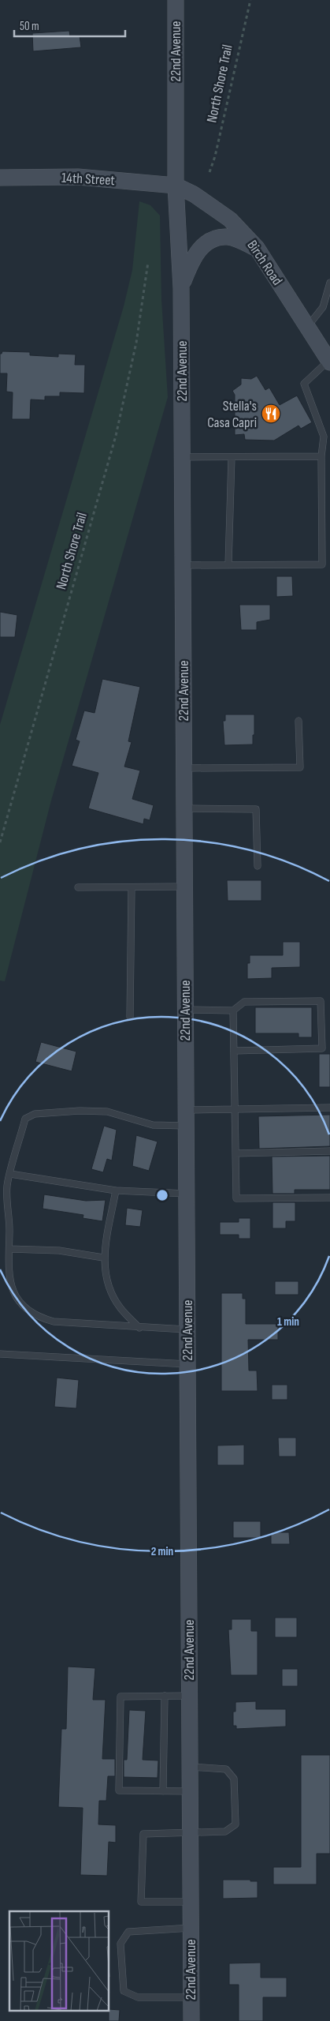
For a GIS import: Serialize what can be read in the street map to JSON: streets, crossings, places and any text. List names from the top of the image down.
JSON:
{
  "streets": {
    "street": ["22nd Avenue", "14th Street", "Birch Road"],
    "path": ["North Shore Trail"]
  },
  "crossings": [
    ["22nd Avenue", "14th Street"],
    ["22nd Avenue", "Birch Road"],
    ["14th Street", "Birch Road"]
  ],
  "places": {
    "restaurant": ["Stella's Casa Capri"]
  },
  "scale_bar": "50 m",
  "rings": ["1 min", "2 min"]
}
